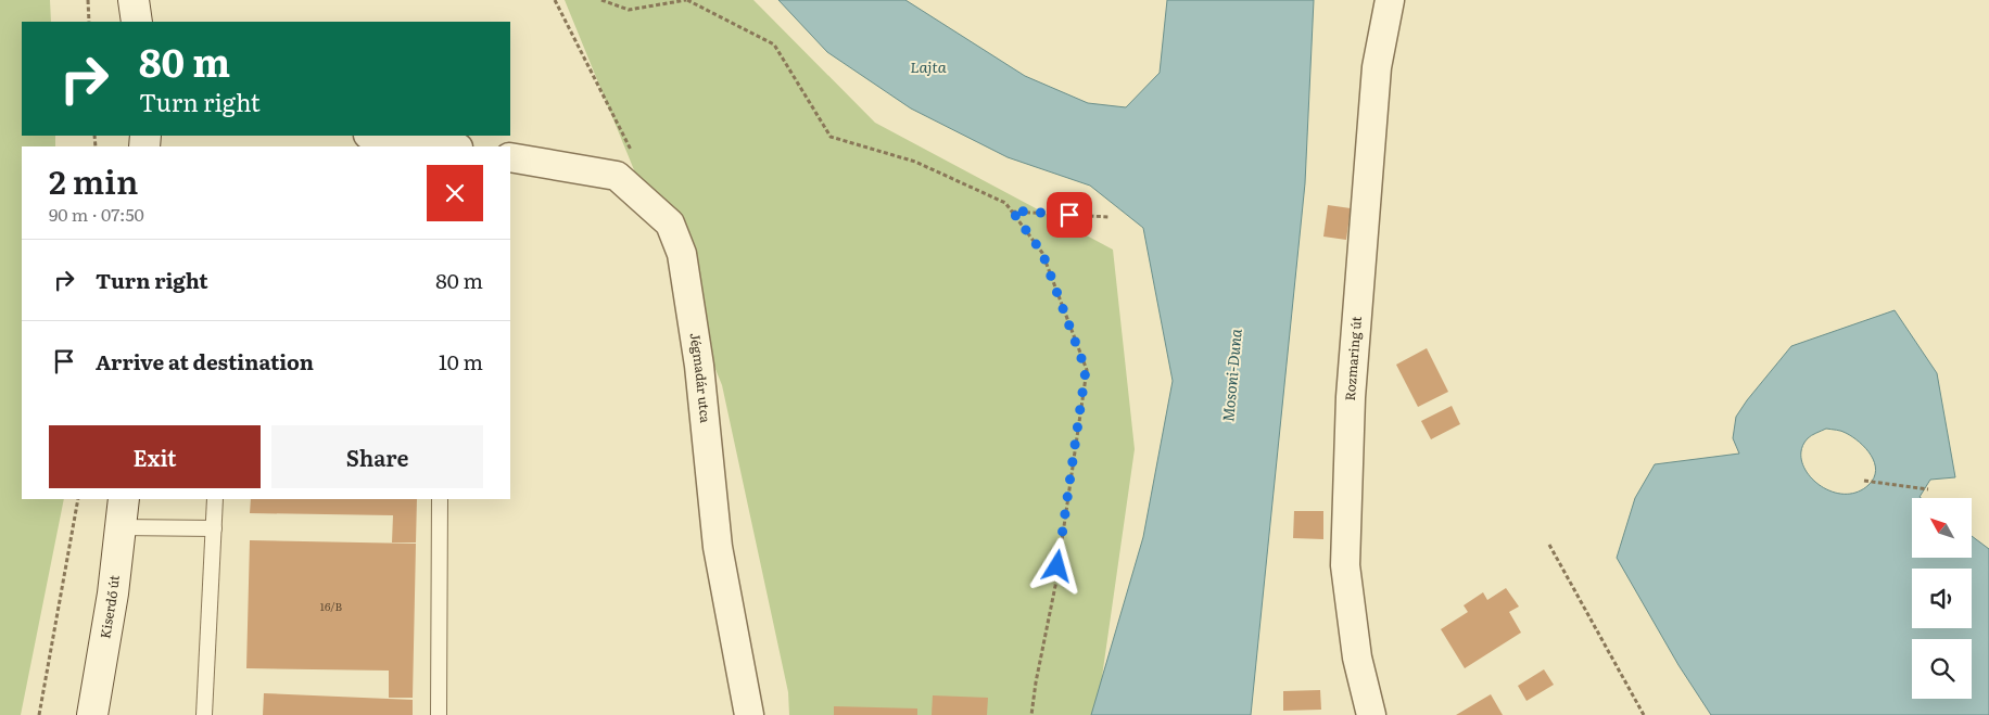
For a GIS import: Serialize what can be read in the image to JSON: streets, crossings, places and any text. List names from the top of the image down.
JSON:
{
  "streets": {
    "street": ["Rozmaring út", "Jégmadár utca", "Kiserdő út"]
  },
  "water": ["Lajta", "Mosoni-Duna"],
  "house_numbers": ["16/B"],
  "north": "top left",
  "page": {
    "turn": ["80 m", "Turn right"],
    "heading": ["2 min", "90 m · 07:50"],
    "list": [
      {
        "name": "Turn right",
        "value": "80 m"
      },
      {
        "name": "Arrive at destination",
        "value": "10 m"
      }
    ],
    "buttons": ["Exit", "Share"]
  }
}
